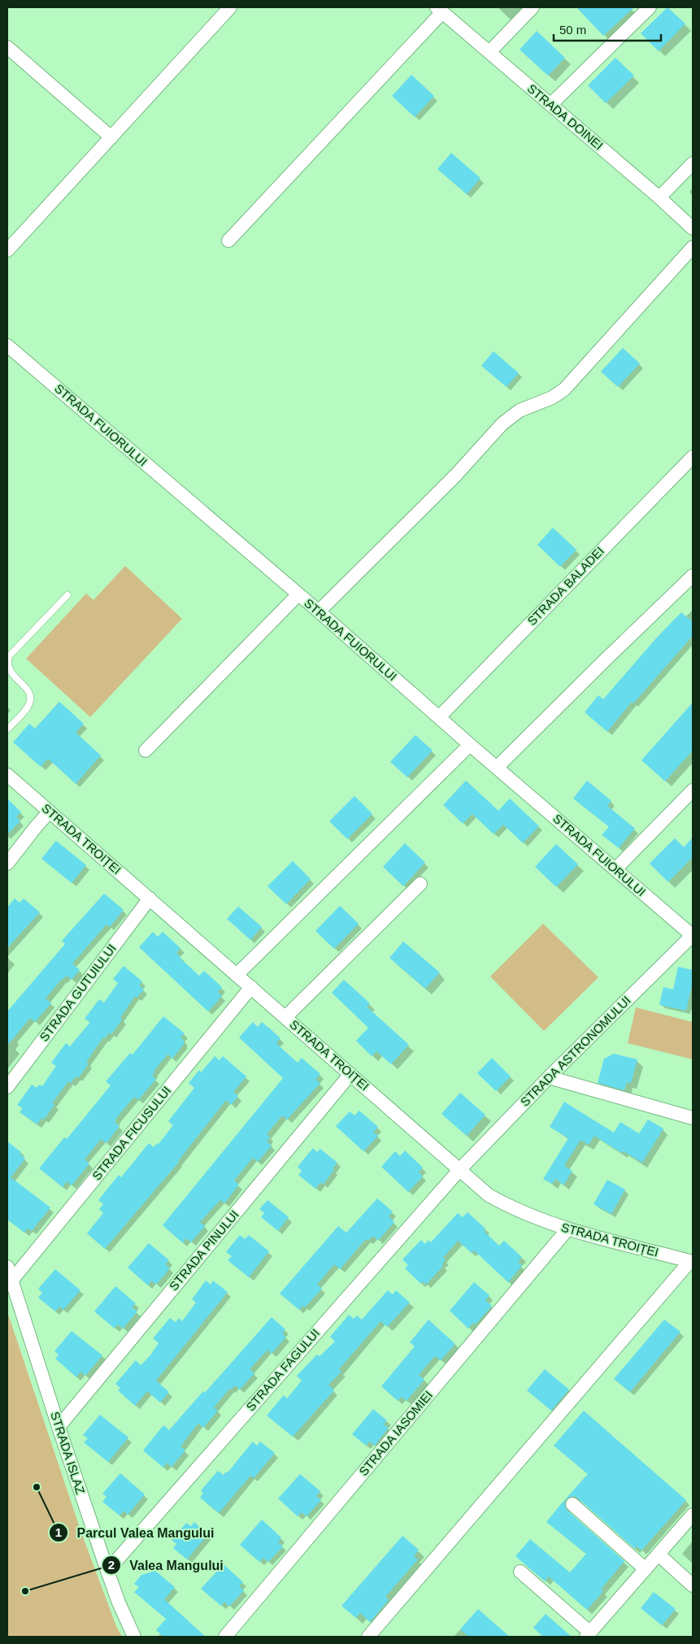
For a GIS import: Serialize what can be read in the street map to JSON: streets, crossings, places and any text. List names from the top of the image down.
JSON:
{
  "streets": {
    "street": [
      "STRADA DOINEI",
      "STRADA FUIORULUI",
      "STRADA BALADEI",
      "STRADA TROIȚEI",
      "STRADA GUTUIULUI",
      "STRADA ASTRONOMULUI",
      "STRADA FICUSULUI",
      "STRADA PINULUI",
      "STRADA FAGULUI",
      "STRADA IASOMIEI",
      "STRADA ISLAZ"
    ]
  },
  "crossings": [
    ["STRADA FUIORULUI", "STRADA BALADEI"],
    ["STRADA FUIORULUI", "STRADA ASTRONOMULUI"],
    ["STRADA TROIȚEI", "STRADA GUTUIULUI"],
    ["STRADA TROIȚEI", "STRADA ASTRONOMULUI"],
    ["STRADA TROIȚEI", "STRADA FICUSULUI"],
    ["STRADA TROIȚEI", "STRADA PINULUI"],
    ["STRADA TROIȚEI", "STRADA FAGULUI"],
    ["STRADA TROIȚEI", "STRADA IASOMIEI"],
    ["STRADA ASTRONOMULUI", "STRADA FAGULUI"],
    ["STRADA FICUSULUI", "STRADA ISLAZ"],
    ["STRADA PINULUI", "STRADA ISLAZ"],
    ["STRADA FAGULUI", "STRADA ISLAZ"]
  ],
  "places": ["Parcul Valea Mangului", "Valea Mangului"],
  "scale_bar": "50 m"
}
